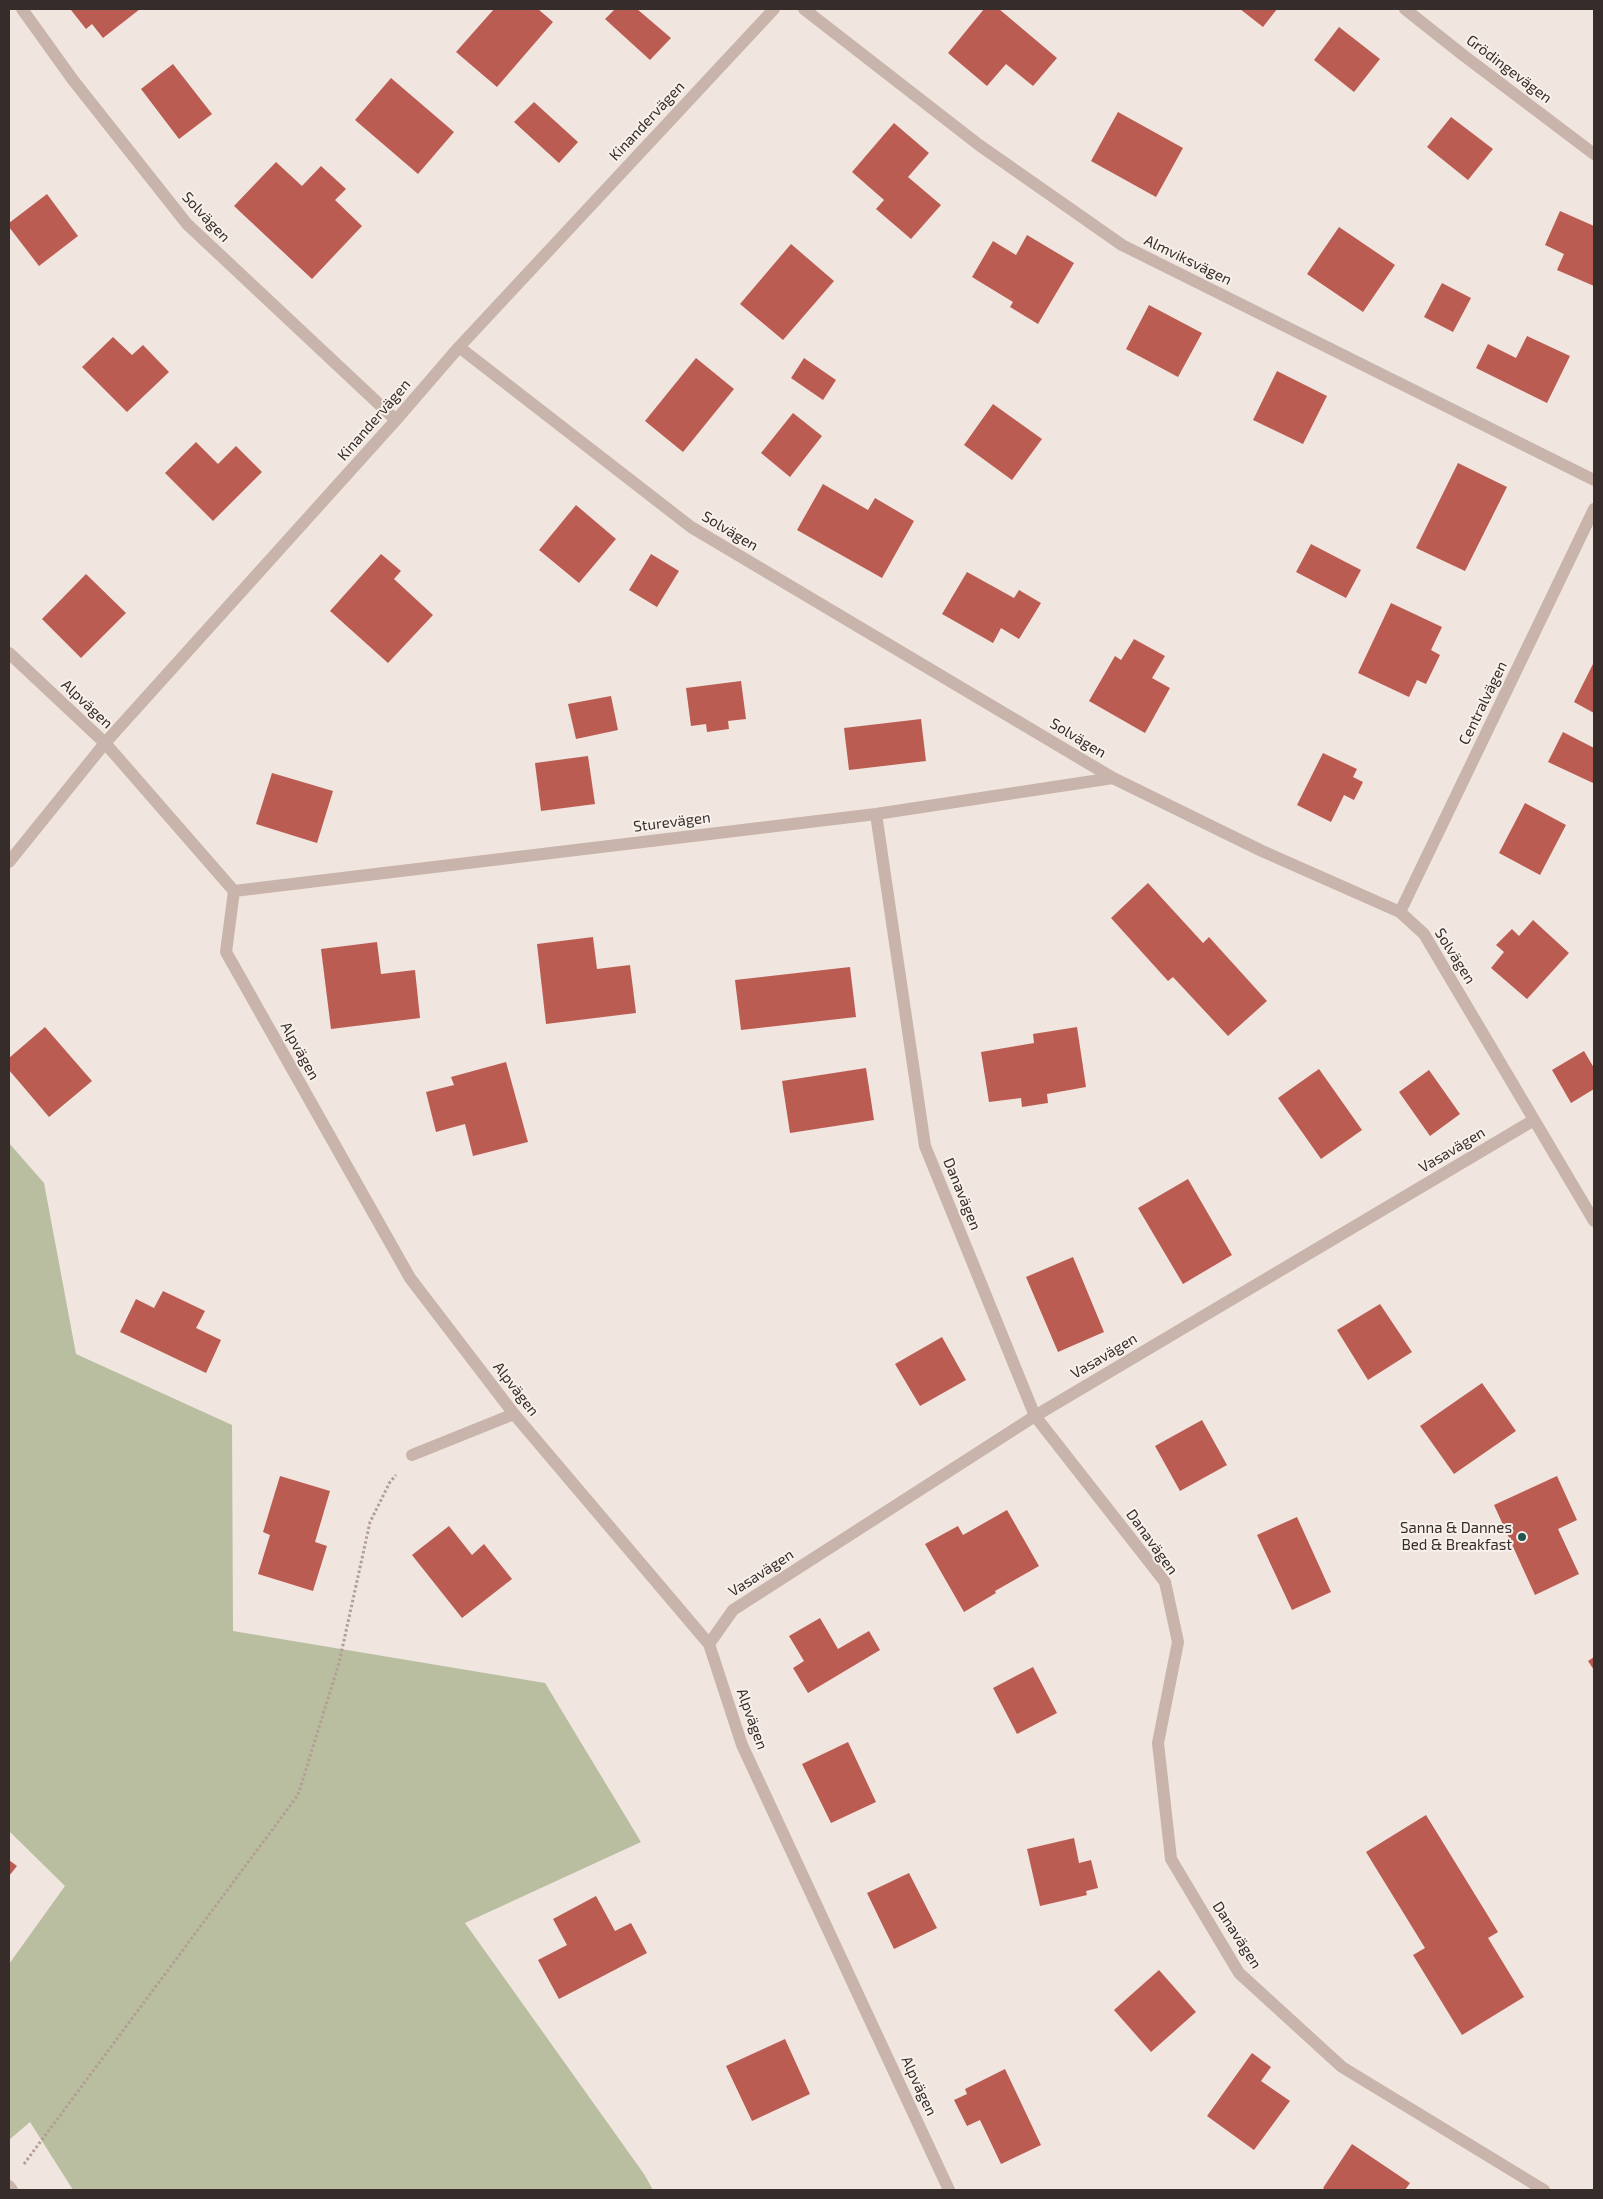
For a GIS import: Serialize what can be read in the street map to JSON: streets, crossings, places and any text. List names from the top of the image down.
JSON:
{
  "streets": {
    "street": [
      "Grödingevägen",
      "Kinandervägen",
      "Solvägen",
      "Almviksvägen",
      "Centralvägen",
      "Alpvägen",
      "Sturevägen",
      "Vasavägen",
      "Danavägen"
    ]
  },
  "crossings": [
    ["Kinandervägen", "Solvägen"],
    ["Kinandervägen", "Alpvägen"],
    ["Solvägen", "Centralvägen"],
    ["Solvägen", "Sturevägen"],
    ["Solvägen", "Vasavägen"],
    ["Alpvägen", "Sturevägen"],
    ["Alpvägen", "Vasavägen"],
    ["Sturevägen", "Danavägen"],
    ["Vasavägen", "Danavägen"]
  ],
  "places": ["Sanna & Dannes Bed & Breakfast"]
}
